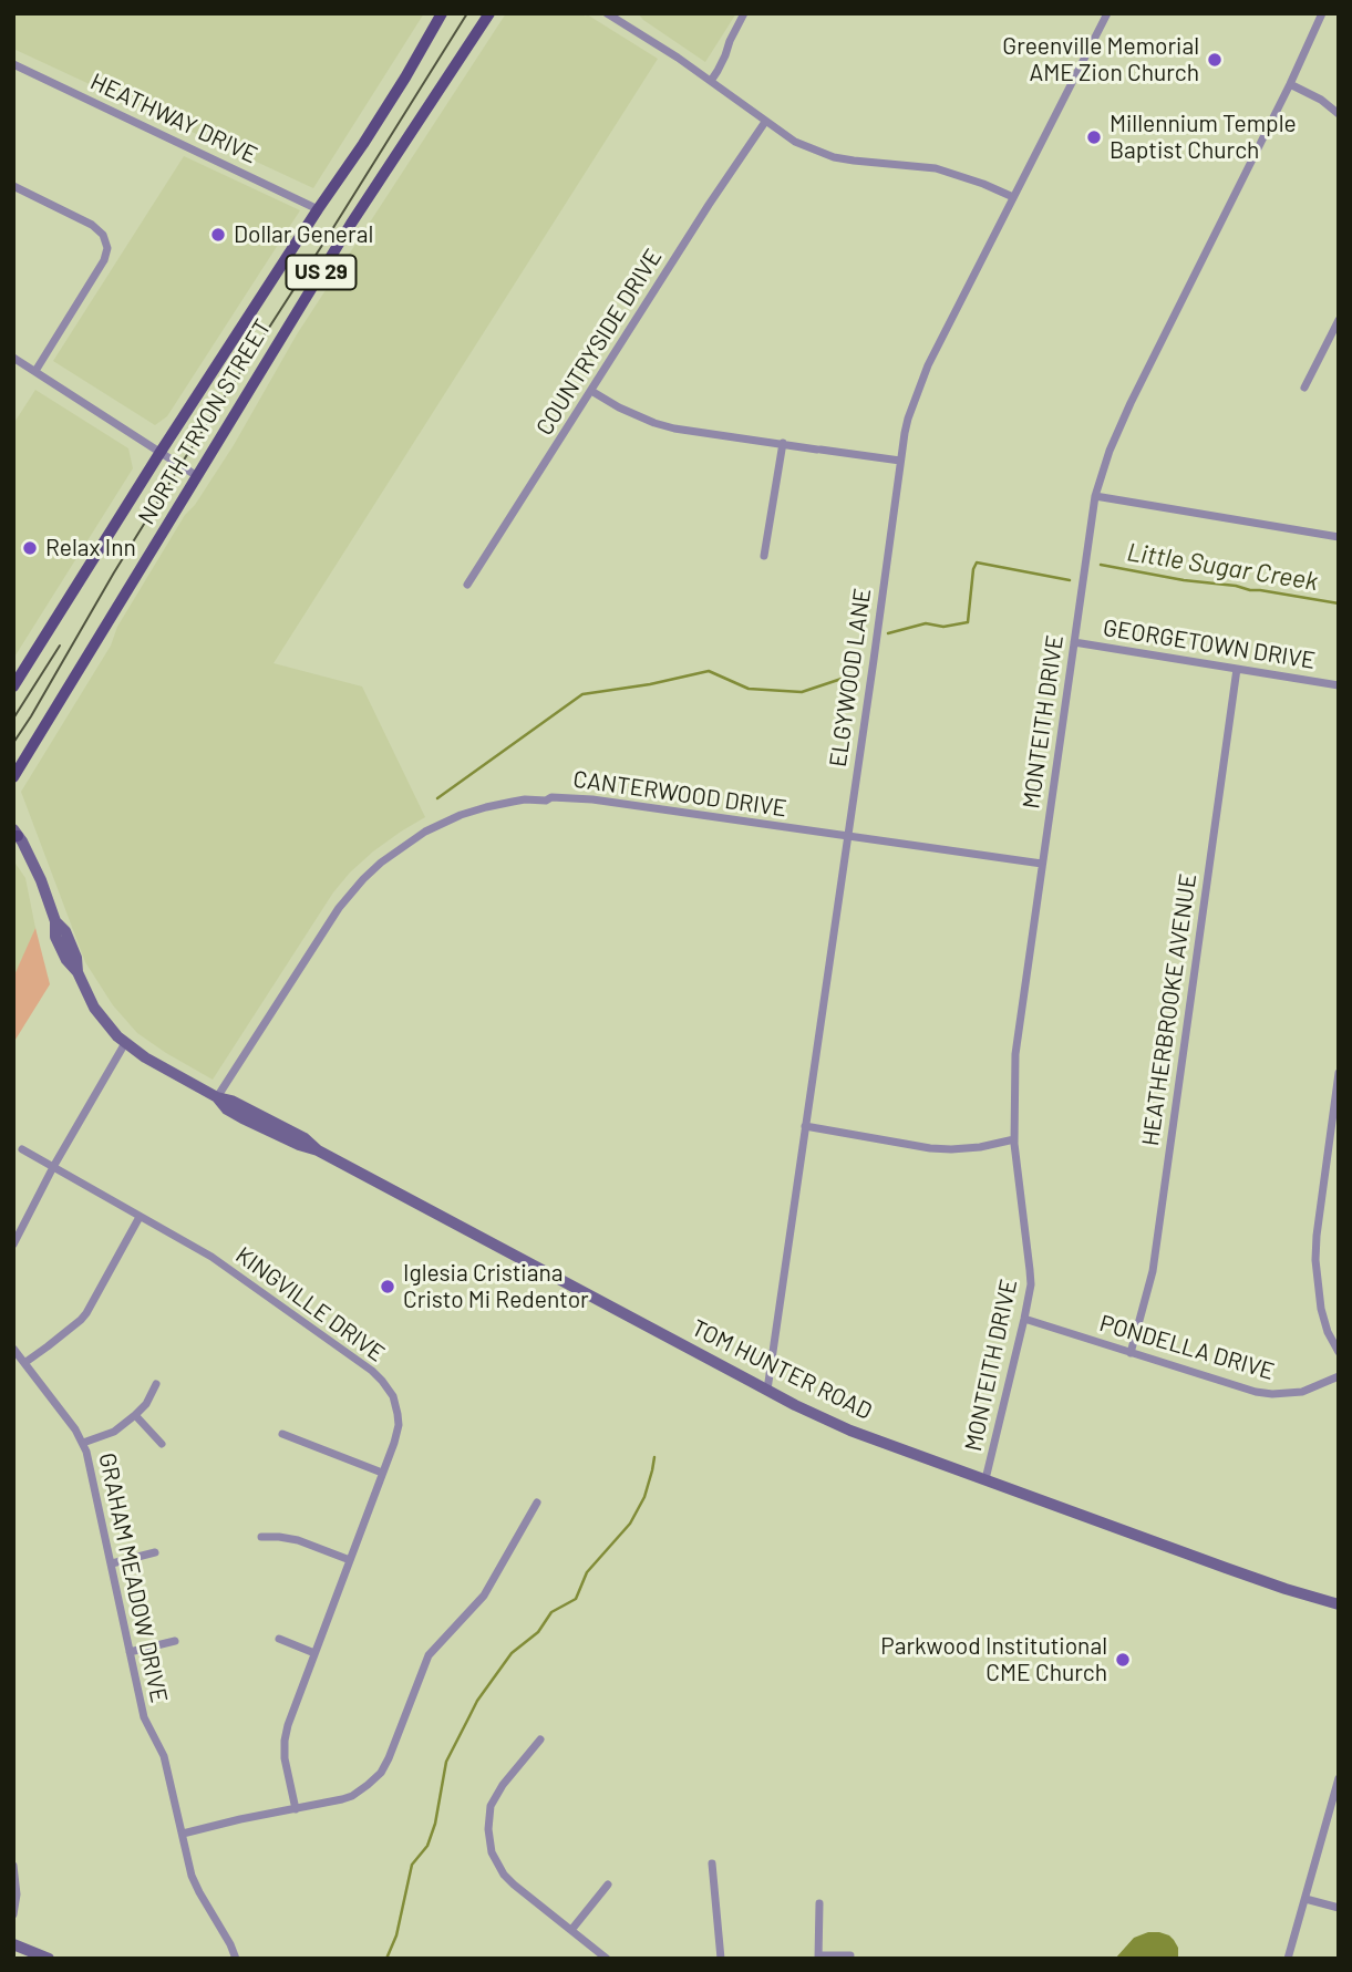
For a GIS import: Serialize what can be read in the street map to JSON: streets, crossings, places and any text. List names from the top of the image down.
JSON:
{
  "streets": {
    "main road": ["US 29", "NORTH TRYON STREET"],
    "street": [
      "HEATHWAY DRIVE",
      "COUNTRYSIDE DRIVE",
      "GEORGETOWN DRIVE",
      "ELGYWOOD LANE",
      "MONTEITH DRIVE",
      "CANTERWOOD DRIVE",
      "HEATHERBROOKE AVENUE",
      "KINGVILLE DRIVE",
      "PONDELLA DRIVE",
      "TOM HUNTER ROAD",
      "GRAHAM MEADOW DRIVE"
    ]
  },
  "crossings": [
    ["HEATHWAY DRIVE", "NORTH TRYON STREET"],
    ["GEORGETOWN DRIVE", "MONTEITH DRIVE"],
    ["GEORGETOWN DRIVE", "HEATHERBROOKE AVENUE"],
    ["ELGYWOOD LANE", "CANTERWOOD DRIVE"],
    ["ELGYWOOD LANE", "TOM HUNTER ROAD"],
    ["MONTEITH DRIVE", "CANTERWOOD DRIVE"],
    ["MONTEITH DRIVE", "PONDELLA DRIVE"],
    ["MONTEITH DRIVE", "TOM HUNTER ROAD"],
    ["CANTERWOOD DRIVE", "TOM HUNTER ROAD"],
    ["HEATHERBROOKE AVENUE", "PONDELLA DRIVE"]
  ],
  "water": ["Little Sugar Creek"],
  "places": [
    "Greenville Memorial AME Zion Church",
    "Millennium Temple Baptist Church",
    "Dollar General",
    "Relax Inn",
    "Iglesia Cristiana Cristo Mi Redentor",
    "Parkwood Institutional CME Church"
  ]
}
